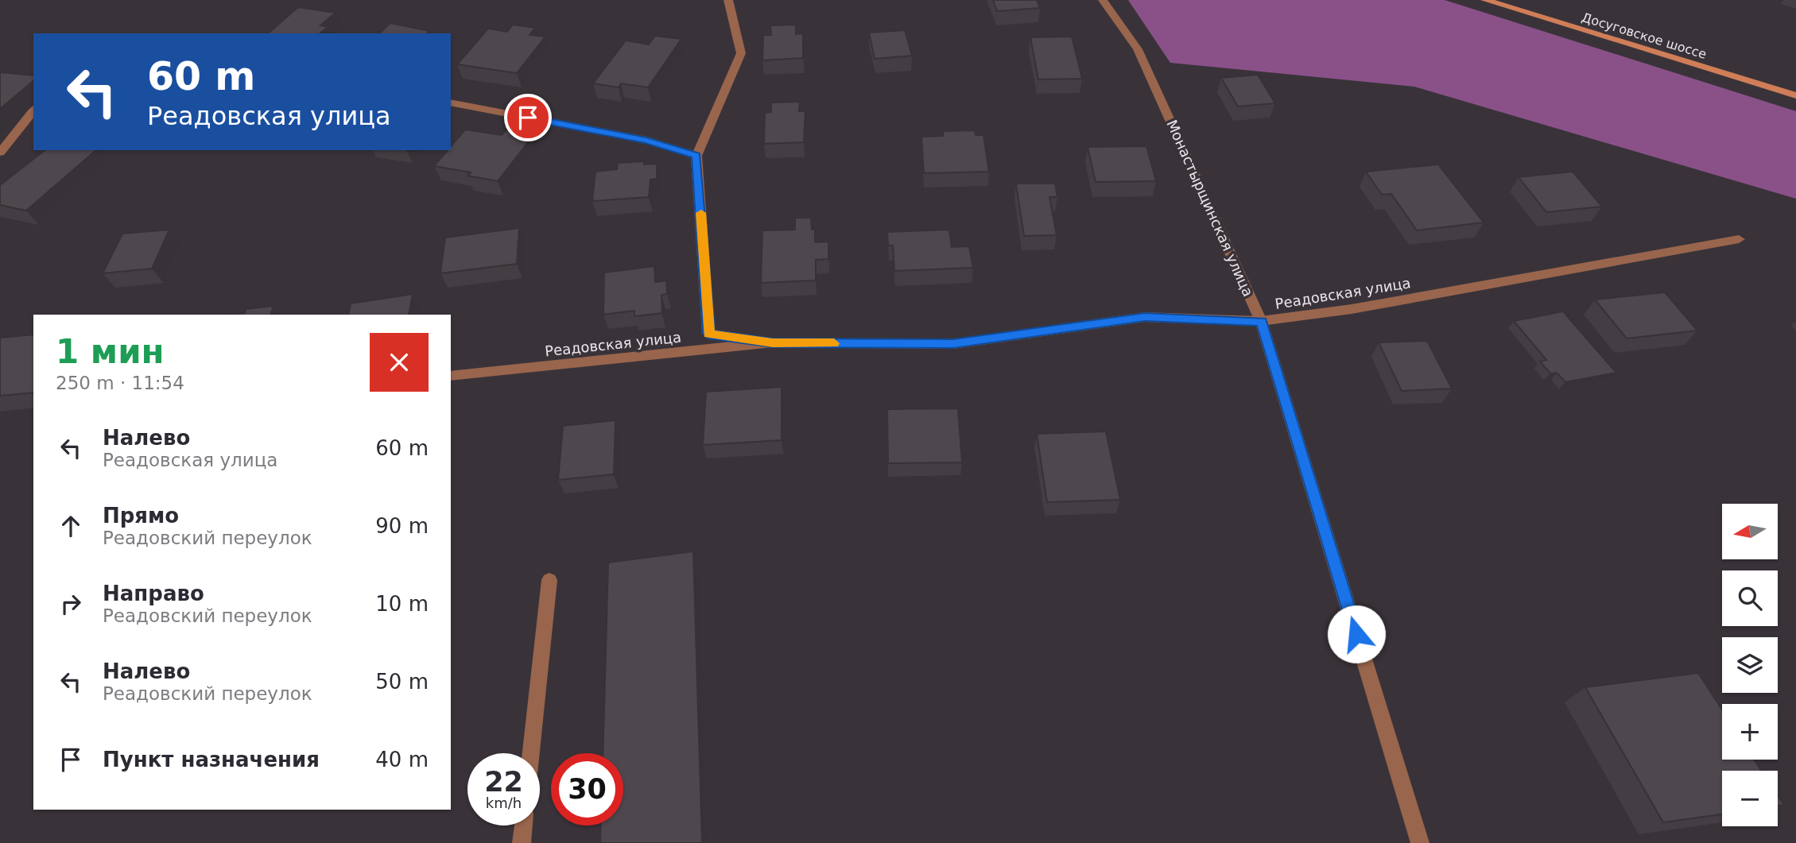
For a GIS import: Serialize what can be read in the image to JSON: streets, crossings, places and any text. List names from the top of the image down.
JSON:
{
  "streets": {
    "main road": ["Досуговское шоссе"],
    "street": ["Монастырщинская улица", "Реадовская улица"]
  },
  "crossings": [
    ["Монастырщинская улица", "Реадовская улица"]
  ],
  "north": "left",
  "page": {
    "turn": ["60 m", "Реадовская улица"],
    "heading": ["1 мин", "250 m · 11:54"],
    "list": [
      {
        "name": "Налево",
        "note": "Реадовская улица",
        "value": "60 m"
      },
      {
        "name": "Прямо",
        "note": "Реадовский переулок",
        "value": "90 m"
      },
      {
        "name": "Направо",
        "note": "Реадовский переулок",
        "value": "10 m"
      },
      {
        "name": "Налево",
        "note": "Реадовский переулок",
        "value": "50 m"
      },
      {
        "name": "Пункт назначения",
        "value": "40 m"
      }
    ],
    "map_buttons": ["+", "−"],
    "speed": "22 km/h",
    "limit": "30"
  }
}
